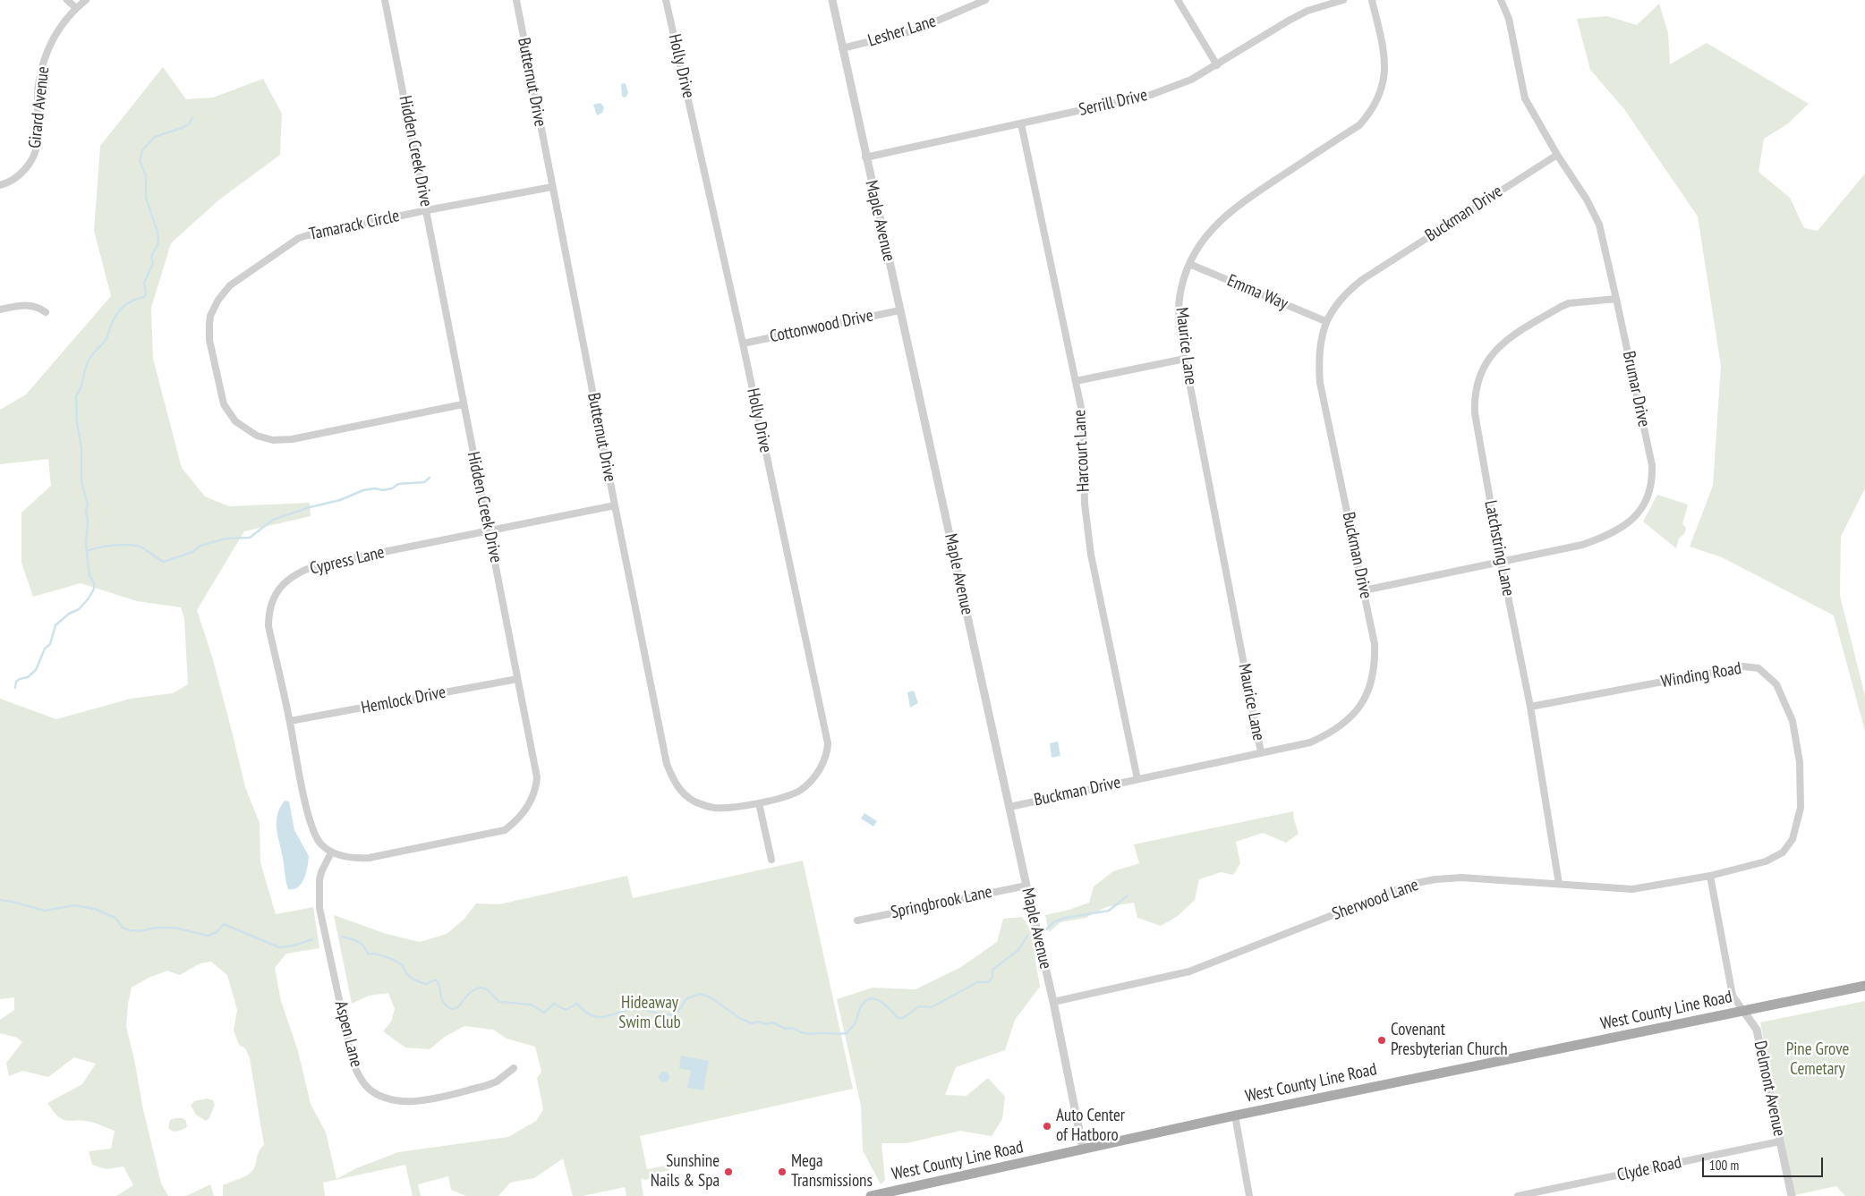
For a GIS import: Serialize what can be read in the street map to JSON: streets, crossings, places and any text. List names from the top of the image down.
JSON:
{
  "streets": {
    "main road": ["West County Line Road"],
    "street": [
      "Lesher Lane",
      "Holly Drive",
      "Butternut Drive",
      "Serrill Drive",
      "Girard Avenue",
      "Hidden Creek Drive",
      "Buckman Drive",
      "Maple Avenue",
      "Tamarack Circle",
      "Emma Way",
      "Cottonwood Drive",
      "Maurice Lane",
      "Brumar Drive",
      "Harcourt Lane",
      "Latchstring Lane",
      "Cypress Lane",
      "Winding Road",
      "Hemlock Drive",
      "Sherwood Lane",
      "Springbrook Lane",
      "Aspen Lane",
      "Delmont Avenue",
      "Clyde Road"
    ]
  },
  "crossings": [
    ["Lesher Lane", "Maple Avenue"],
    ["Holly Drive", "Butternut Drive"],
    ["Holly Drive", "Cottonwood Drive"],
    ["Butternut Drive", "Tamarack Circle"],
    ["Butternut Drive", "Cypress Lane"],
    ["Serrill Drive", "Maple Avenue"],
    ["Serrill Drive", "Harcourt Lane"],
    ["Hidden Creek Drive", "Tamarack Circle"],
    ["Hidden Creek Drive", "Cypress Lane"],
    ["Hidden Creek Drive", "Hemlock Drive"],
    ["Hidden Creek Drive", "Aspen Lane"],
    ["Buckman Drive", "Maple Avenue"],
    ["Buckman Drive", "Emma Way"],
    ["Buckman Drive", "Maurice Lane"],
    ["Buckman Drive", "Brumar Drive"],
    ["Buckman Drive", "Harcourt Lane"],
    ["Maple Avenue", "Cottonwood Drive"],
    ["Maple Avenue", "Sherwood Lane"],
    ["Maple Avenue", "Springbrook Lane"],
    ["Maple Avenue", "West County Line Road"],
    ["Emma Way", "Maurice Lane"],
    ["Brumar Drive", "Latchstring Lane"],
    ["Latchstring Lane", "Winding Road"],
    ["Latchstring Lane", "Sherwood Lane"],
    ["Cypress Lane", "Hemlock Drive"],
    ["Cypress Lane", "Aspen Lane"],
    ["Winding Road", "Sherwood Lane"],
    ["West County Line Road", "Delmont Avenue"],
    ["Delmont Avenue", "Clyde Road"]
  ],
  "parks": ["Hideaway Swim Club", "Pine Grove Cemetary"],
  "places": [
    "Covenant Presbyterian Church",
    "Auto Center of Hatboro",
    "Sunshine Nails & Spa",
    "Mega Transmissions"
  ],
  "scale_bar": "100 m"
}
